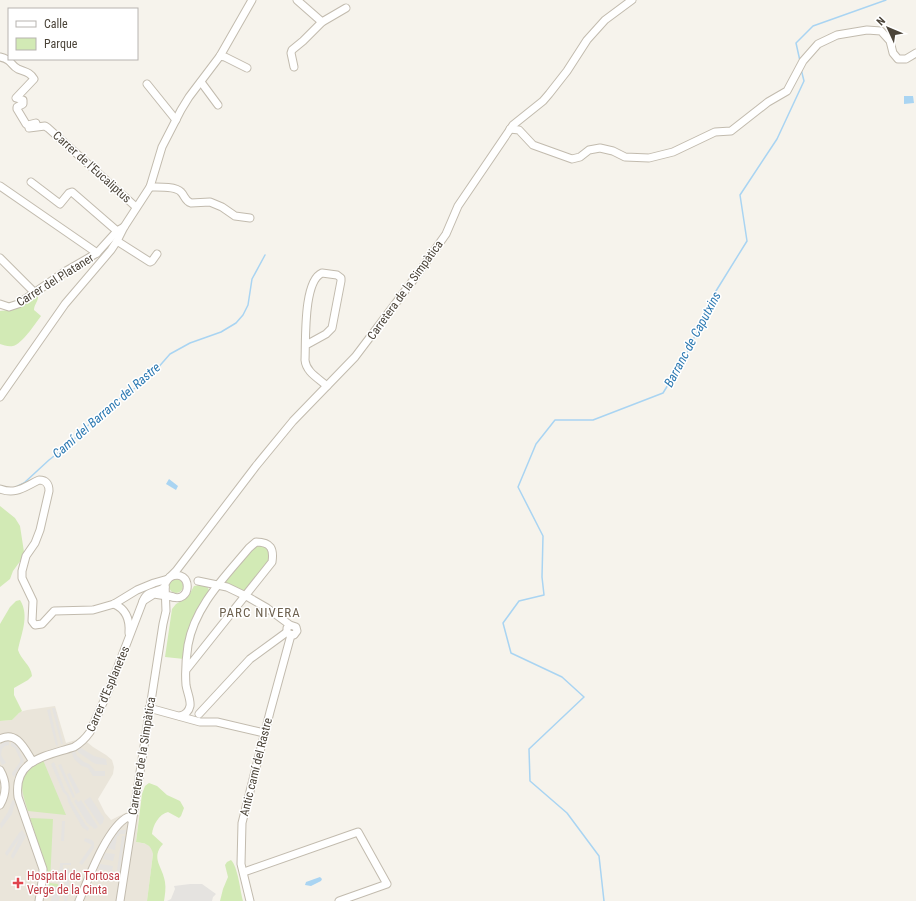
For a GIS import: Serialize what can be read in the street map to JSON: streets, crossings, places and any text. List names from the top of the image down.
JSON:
{
  "streets": {
    "street": [
      "Carrer de l'Eucaliptus",
      "Carrer del Plataner",
      "Carretera de la Simpàtica",
      "Carrer d'Esplanetes",
      "Antic camí del Rastre"
    ]
  },
  "crossings": [
    ["Carretera de la Simpàtica", "Carrer d'Esplanetes"]
  ],
  "districts": ["PARC NIVERA"],
  "water": ["Barranc de Caputxins", "Camí del Barranc del Rastre"],
  "places": {
    "health": ["Hospital de Tortosa Verge de la Cinta"]
  },
  "legend": ["Calle", "Parque"],
  "north": "top left"
}
